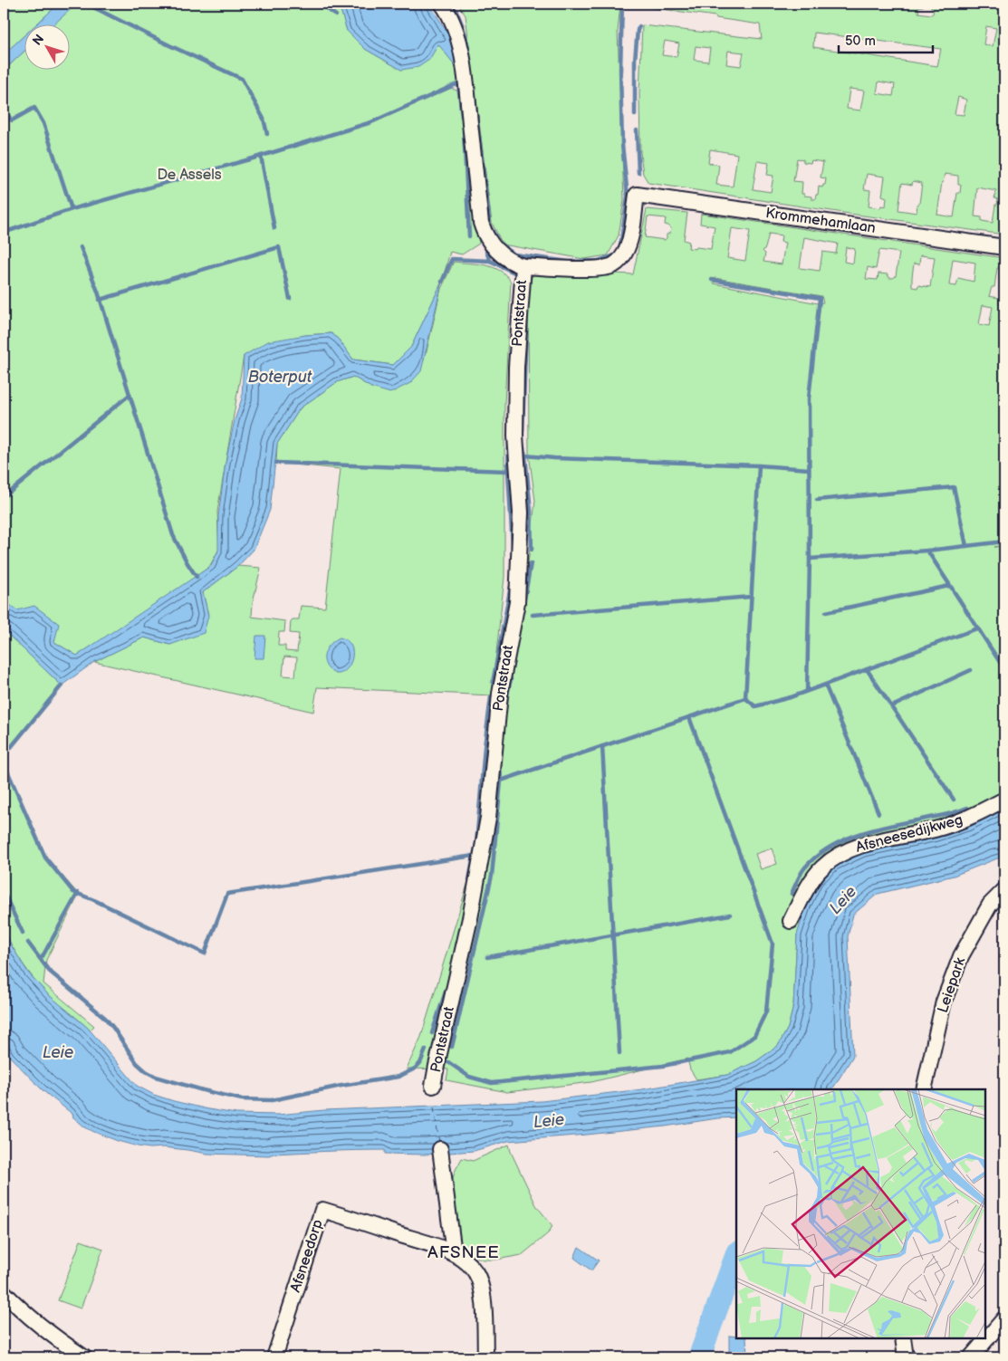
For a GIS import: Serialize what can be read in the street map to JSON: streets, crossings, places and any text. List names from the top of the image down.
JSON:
{
  "streets": {
    "street": [
      "Krommehamlaan",
      "Pontstraat",
      "Afsneesedijkweg",
      "Leiepark",
      "Afsneedorp"
    ]
  },
  "crossings": [
    ["Krommehamlaan", "Pontstraat"]
  ],
  "districts": ["AFSNEE"],
  "water": ["Boterput", "Leie"],
  "parks": ["De Assels"],
  "scale_bar": "50 m",
  "north": "top left"
}
